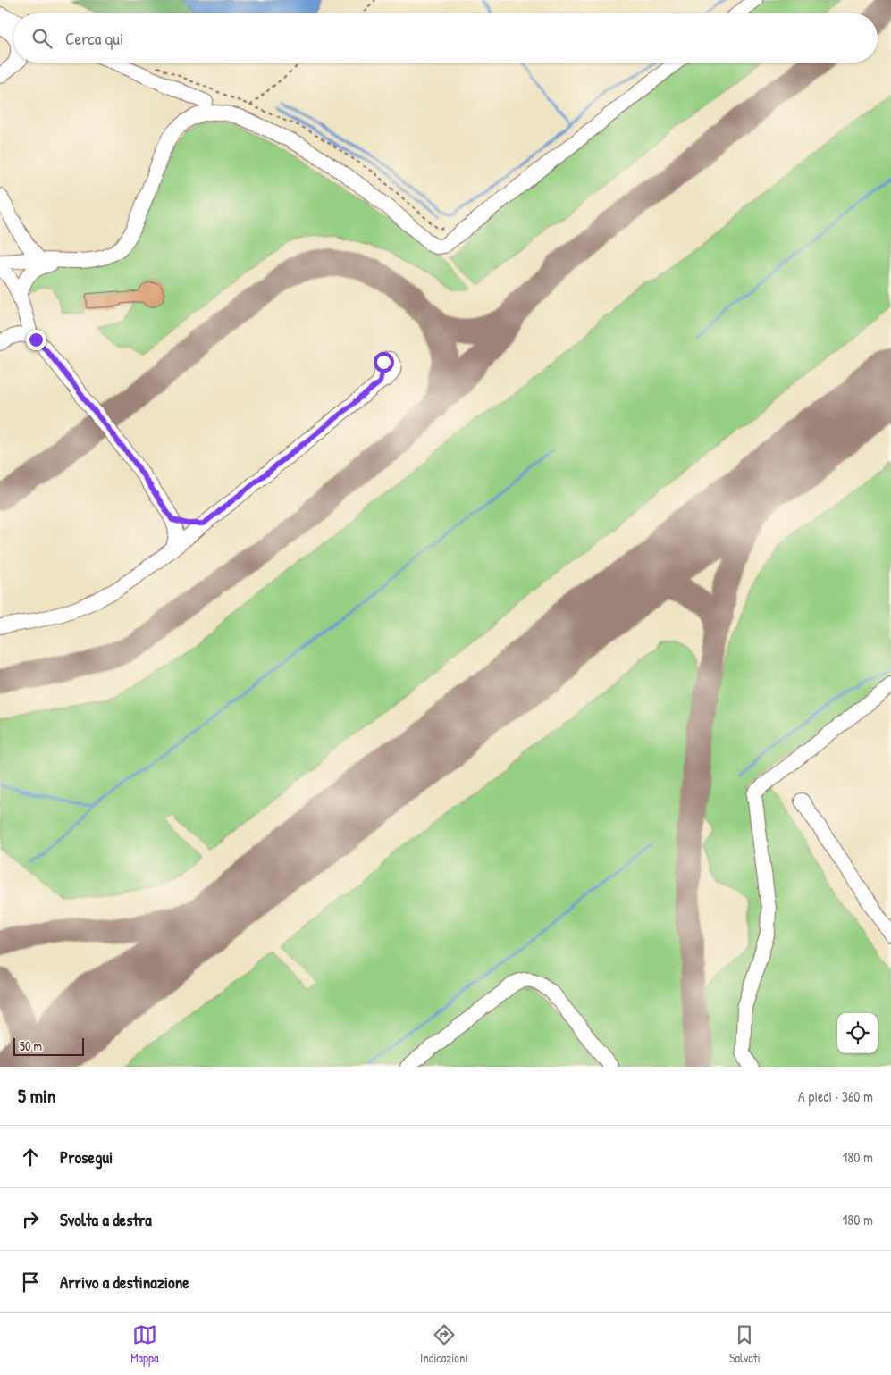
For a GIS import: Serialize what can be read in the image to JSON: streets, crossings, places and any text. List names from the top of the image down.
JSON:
{
  "scale_bar": "50 m",
  "page": {
    "search": "Cerca qui",
    "scale": "50 m",
    "heading": ["5 min", "A piedi · 360 m"],
    "list": [
      ["Prosegui", "180 m"],
      ["Svolta a destra", "180 m"],
      "Arrivo a destinazione"
    ],
    "nav": ["Mappa", "Indicazioni", "Salvati"]
  }
}
